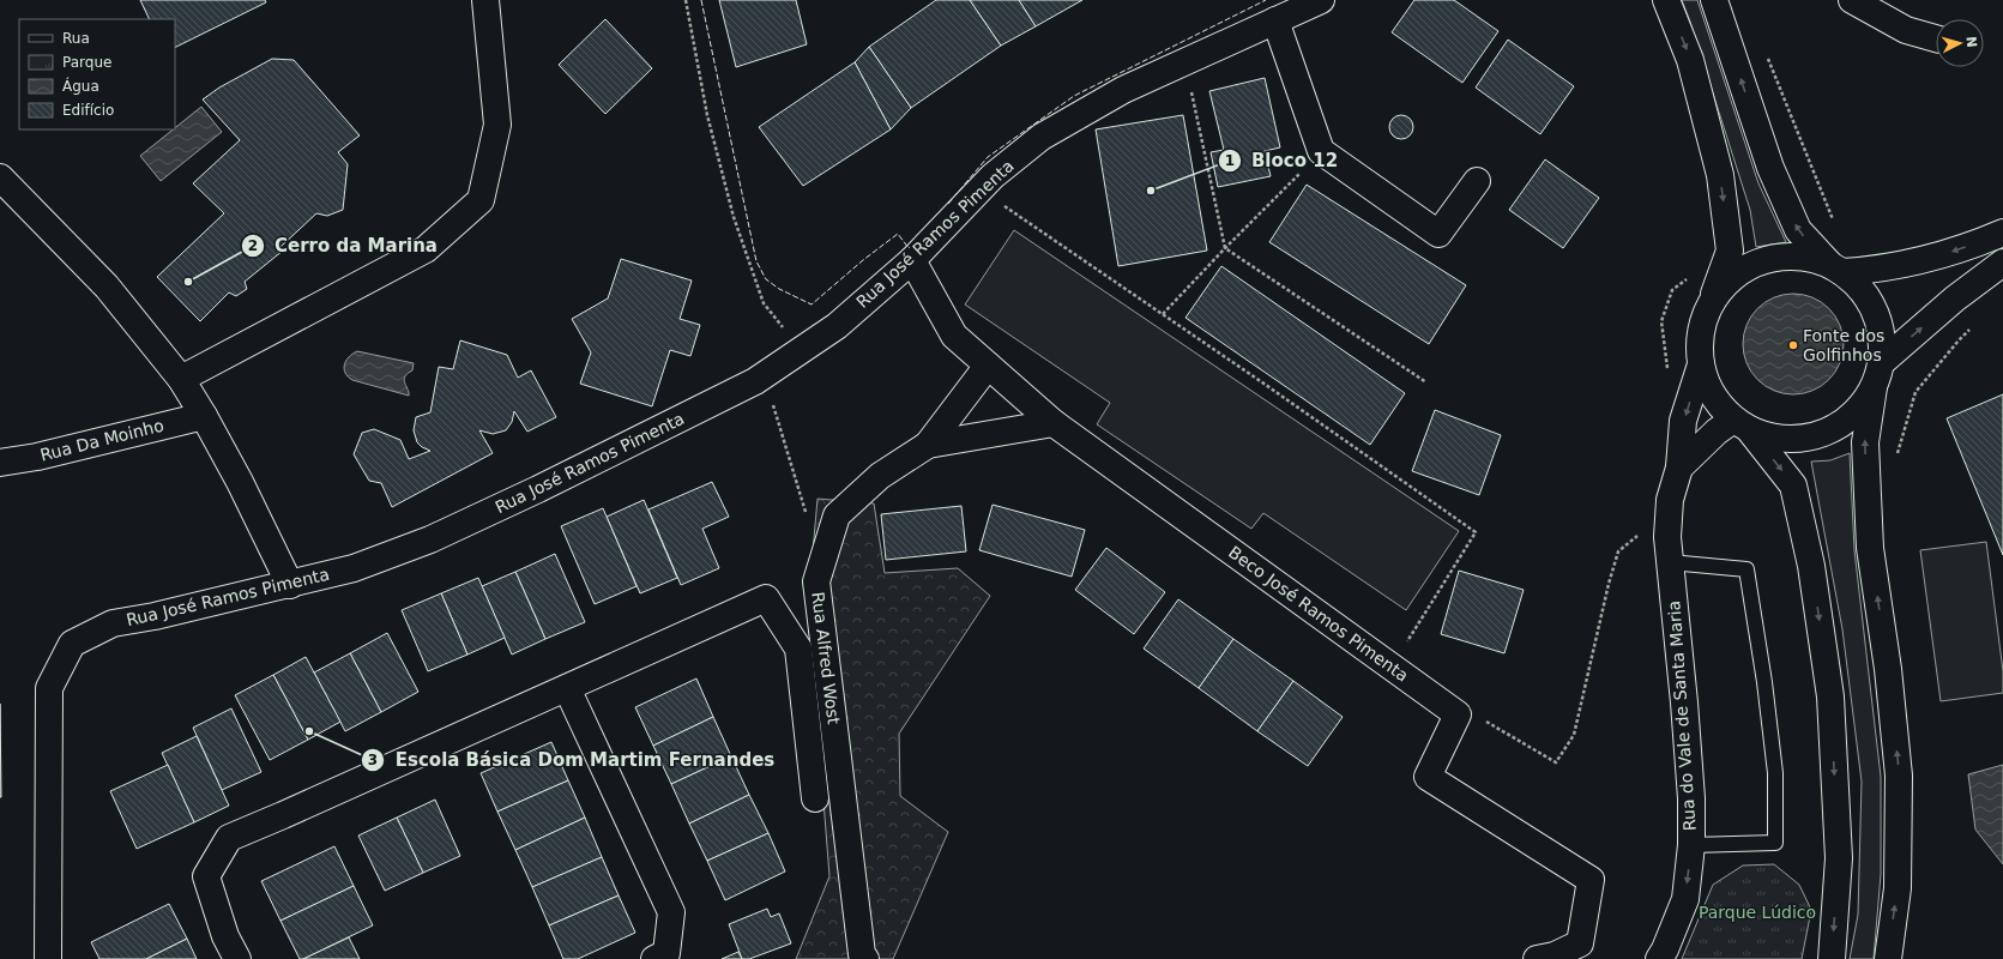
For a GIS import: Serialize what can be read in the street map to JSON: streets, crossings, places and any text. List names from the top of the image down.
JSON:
{
  "streets": {
    "street": [
      "Rua José Ramos Pimenta",
      "Rua Da Moinho",
      "Beco José Ramos Pimenta",
      "Rua Alfred Wost",
      "Rua do Vale de Santa Maria"
    ]
  },
  "crossings": [
    ["Rua José Ramos Pimenta", "Beco José Ramos Pimenta"],
    ["Beco José Ramos Pimenta", "Rua Alfred Wost"]
  ],
  "parks": ["Parque Lúdico"],
  "places": [
    "Bloco 12",
    "Cerro da Marina",
    "Fonte dos Golfinhos",
    "Escola Básica Dom Martim Fernandes"
  ],
  "legend": [
    "Rua",
    "Parque",
    "Água",
    "Edifício"
  ],
  "north": "right"
}
